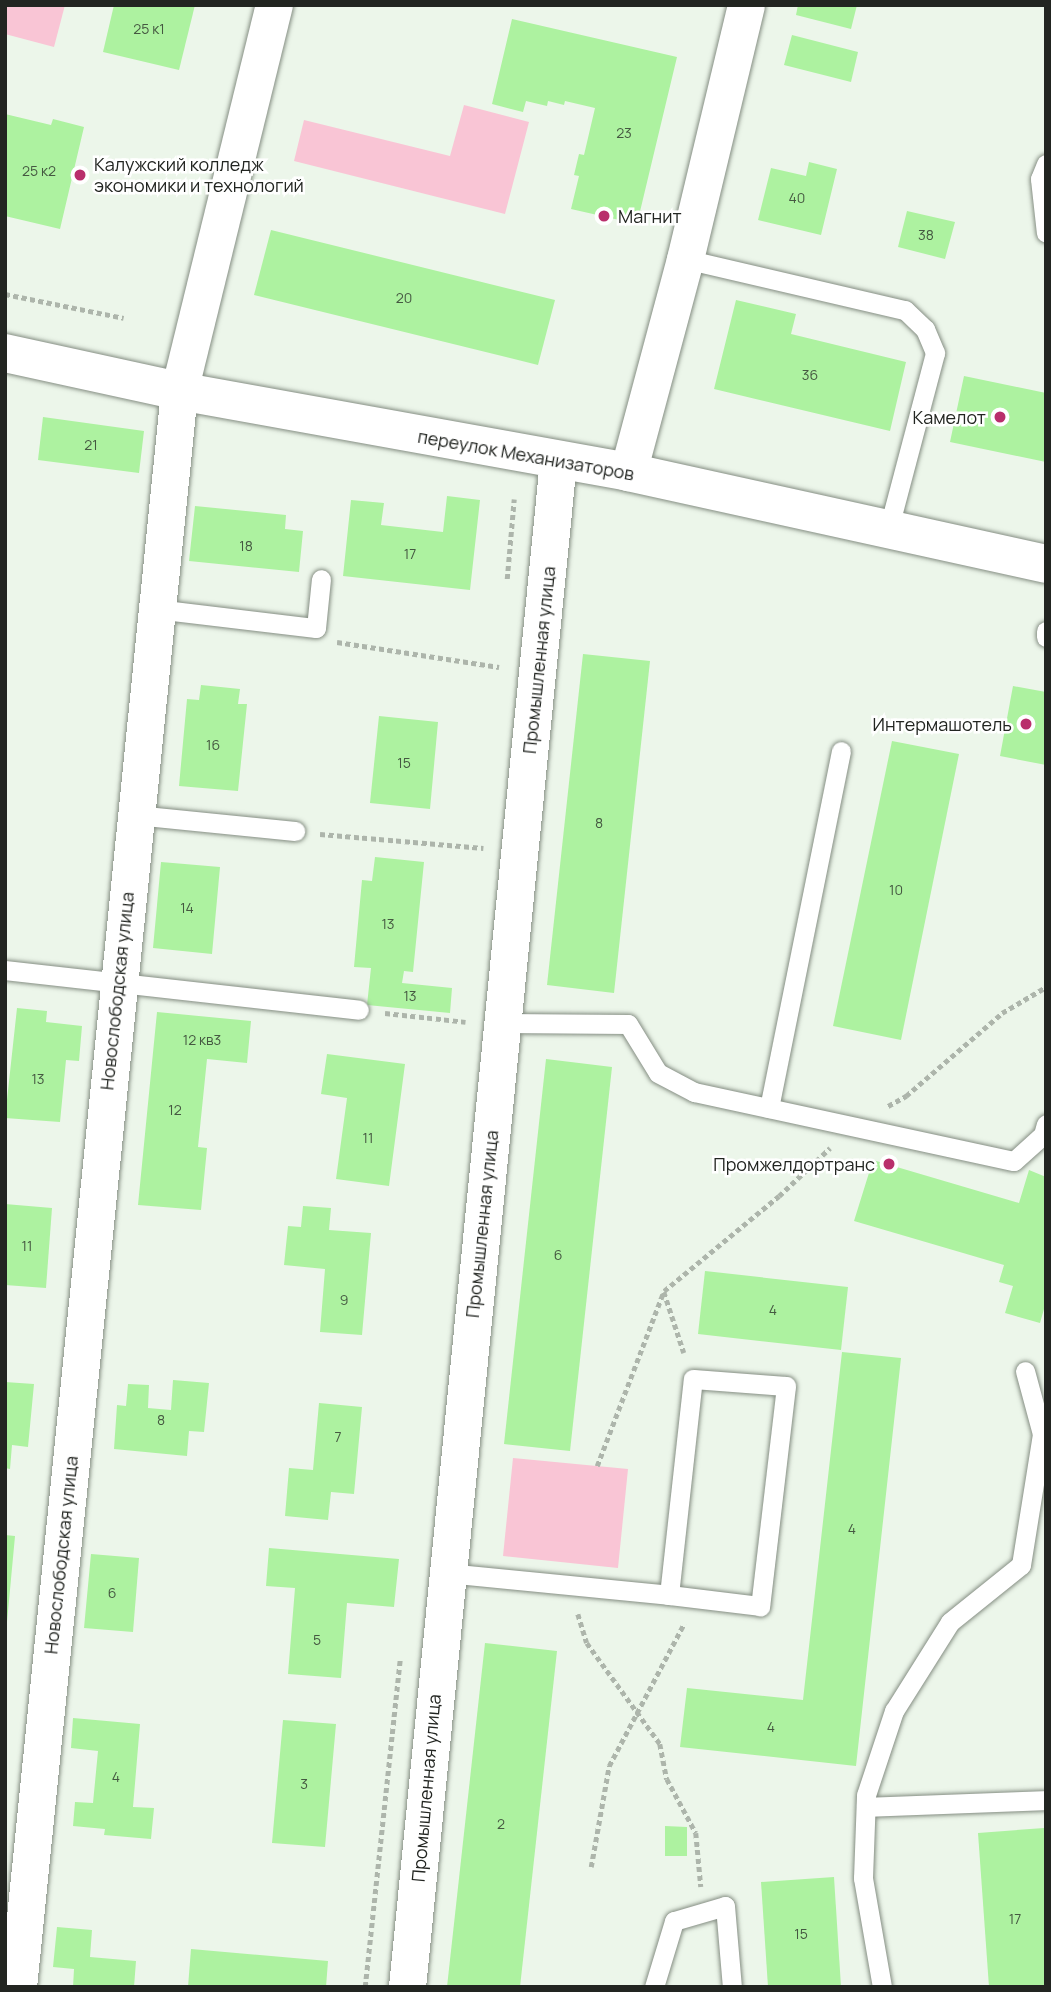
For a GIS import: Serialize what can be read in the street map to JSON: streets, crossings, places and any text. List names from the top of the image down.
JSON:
{
  "streets": {
    "street": ["переулок Механизаторов", "Промышленная улица", "Новослободская улица"]
  },
  "crossings": [
    ["переулок Механизаторов", "Промышленная улица"],
    ["переулок Механизаторов", "Новослободская улица"]
  ],
  "places": [
    "Калужский колледж экономики и технологий",
    "Магнит",
    "Камелот",
    "Интермашотель",
    "Промжелдортранс"
  ],
  "house_numbers": [
    "25 к1",
    "23",
    "25 к2",
    "40",
    "38",
    "20",
    "36",
    "21",
    "18",
    "17",
    "16",
    "15",
    "8",
    "10",
    "14",
    "13",
    "13",
    "12 кв3",
    "13",
    "12",
    "11",
    "11",
    "6",
    "9",
    "4",
    "8",
    "7",
    "4",
    "6",
    "5",
    "4",
    "4",
    "3",
    "2",
    "17",
    "15"
  ]
}
